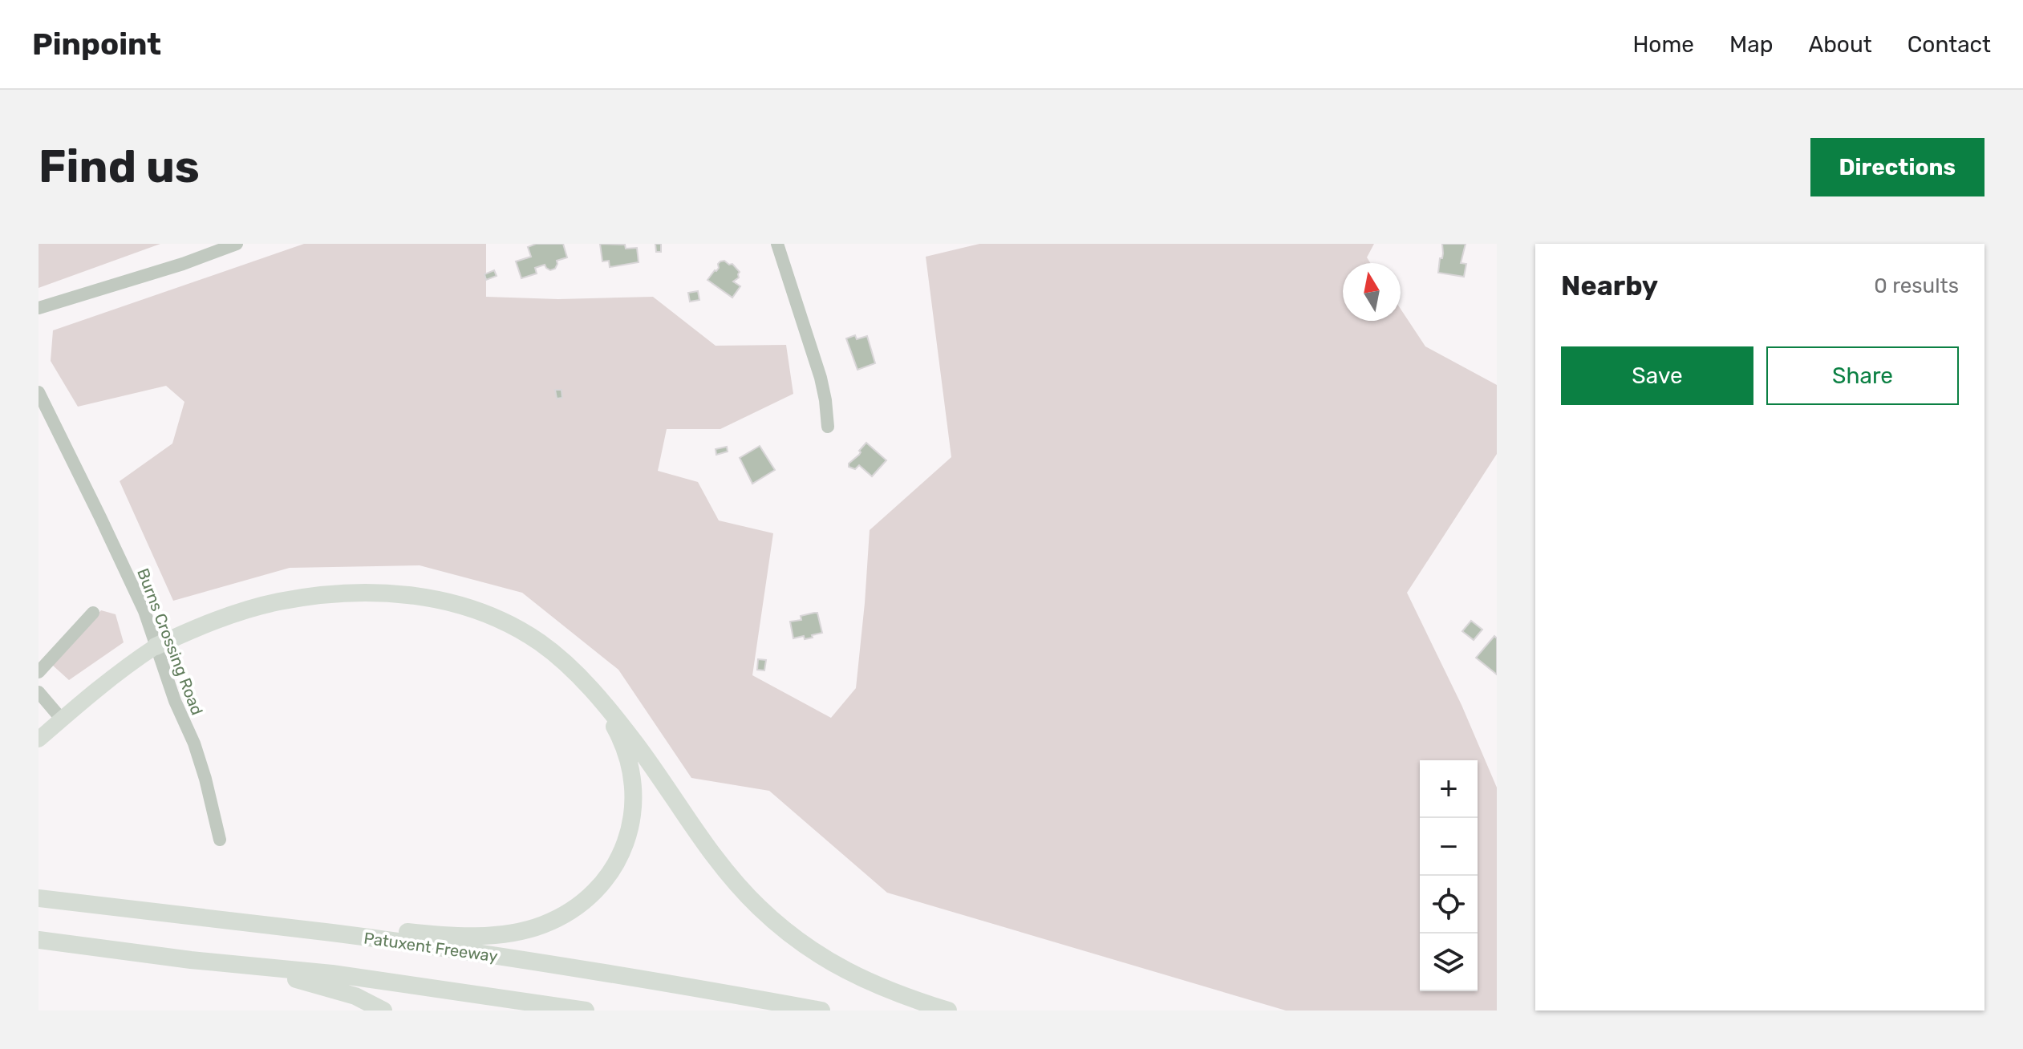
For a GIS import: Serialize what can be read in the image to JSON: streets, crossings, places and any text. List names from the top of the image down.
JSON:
{
  "streets": {
    "highway": ["Patuxent Freeway"],
    "street": ["Burns Crossing Road"]
  },
  "north": "top",
  "page": {
    "header": "Pinpoint",
    "nav": [
      "Home",
      "Map",
      "About",
      "Contact"
    ],
    "buttons": [
      "Directions",
      ["Save", "Share"]
    ],
    "title": "Find us",
    "heading": ["Nearby", "0 results"],
    "map_buttons": ["+", "−"]
  }
}
